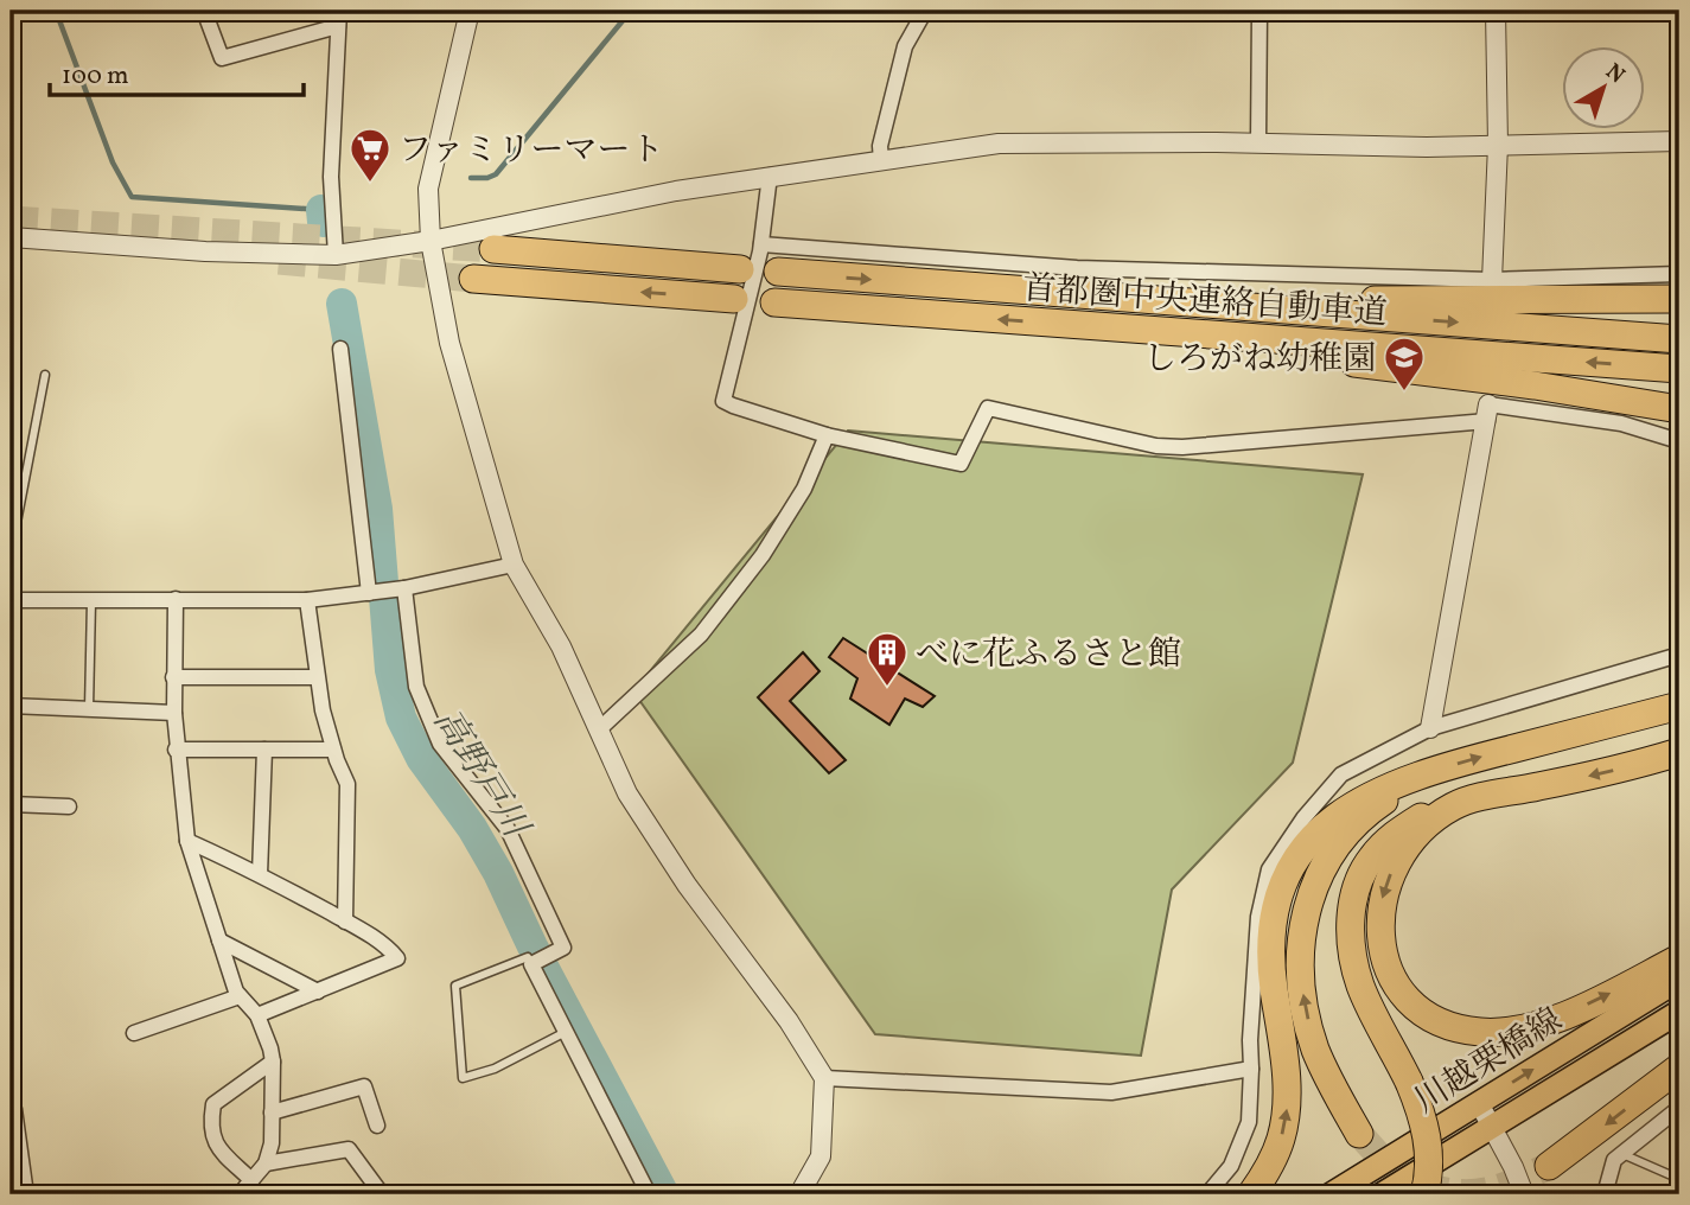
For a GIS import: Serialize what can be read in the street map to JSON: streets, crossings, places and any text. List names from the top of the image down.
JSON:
{
  "streets": {
    "highway": ["首都圏中央連絡自動車道"],
    "main road": ["川越栗橋線"]
  },
  "water": ["高野戸川"],
  "places": {
    "supermarket": ["ファミリーマート"],
    "school or university": ["しろがね幼稚園"],
    "building": ["べに花ふるさと館"]
  },
  "scale_bar": "100 m",
  "north": "top right"
}
